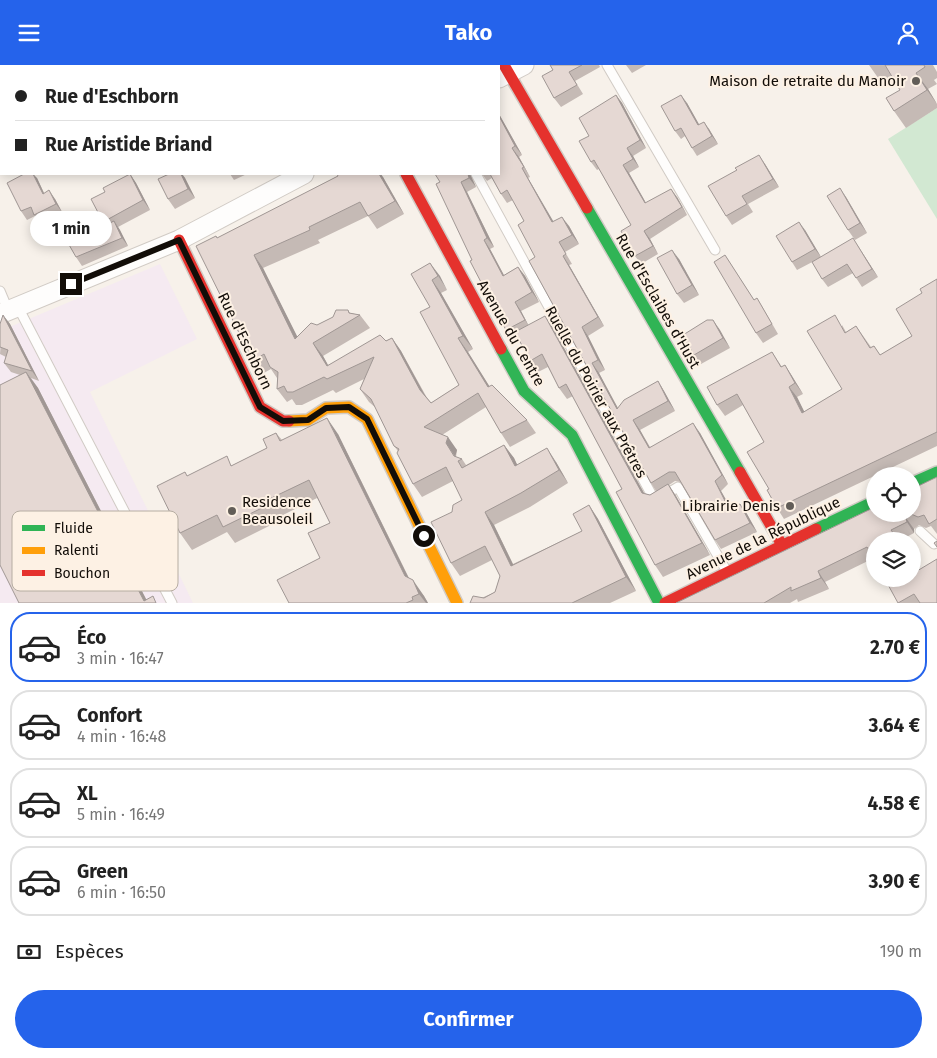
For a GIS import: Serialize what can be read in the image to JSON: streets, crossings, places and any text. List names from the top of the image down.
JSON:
{
  "streets": {
    "street": [
      "Rue d'Esclaibes d'Hust",
      "Avenue du Centre",
      "Rue d'Eschborn",
      "Avenue de la République"
    ],
    "lane": ["Ruelle du Poirier aux Prêtres"]
  },
  "crossings": [
    ["Rue d'Esclaibes d'Hust", "Avenue de la République"],
    ["Ruelle du Poirier aux Prêtres", "Avenue de la République"]
  ],
  "places": ["Maison de retraite du Manoir", "Librairie Denis", "Residence Beausoleil"],
  "legend": ["Fluide", "Ralenti", "Bouchon"],
  "page": {
    "header": "Tako",
    "banner": ["Rue d'Eschborn", "Rue Aristide Briand"],
    "bubble": "1 min",
    "list": [
      {
        "name": "Éco",
        "note": "3 min · 16:47",
        "value": "2.70 €"
      },
      {
        "name": "Confort",
        "note": "4 min · 16:48",
        "value": "3.64 €"
      },
      {
        "name": "XL",
        "note": "5 min · 16:49",
        "value": "4.58 €"
      },
      {
        "name": "Green",
        "note": "6 min · 16:50",
        "value": "3.90 €"
      }
    ],
    "pay": ["Espèces", "190 m"],
    "buttons": "Confirmer"
  }
}
